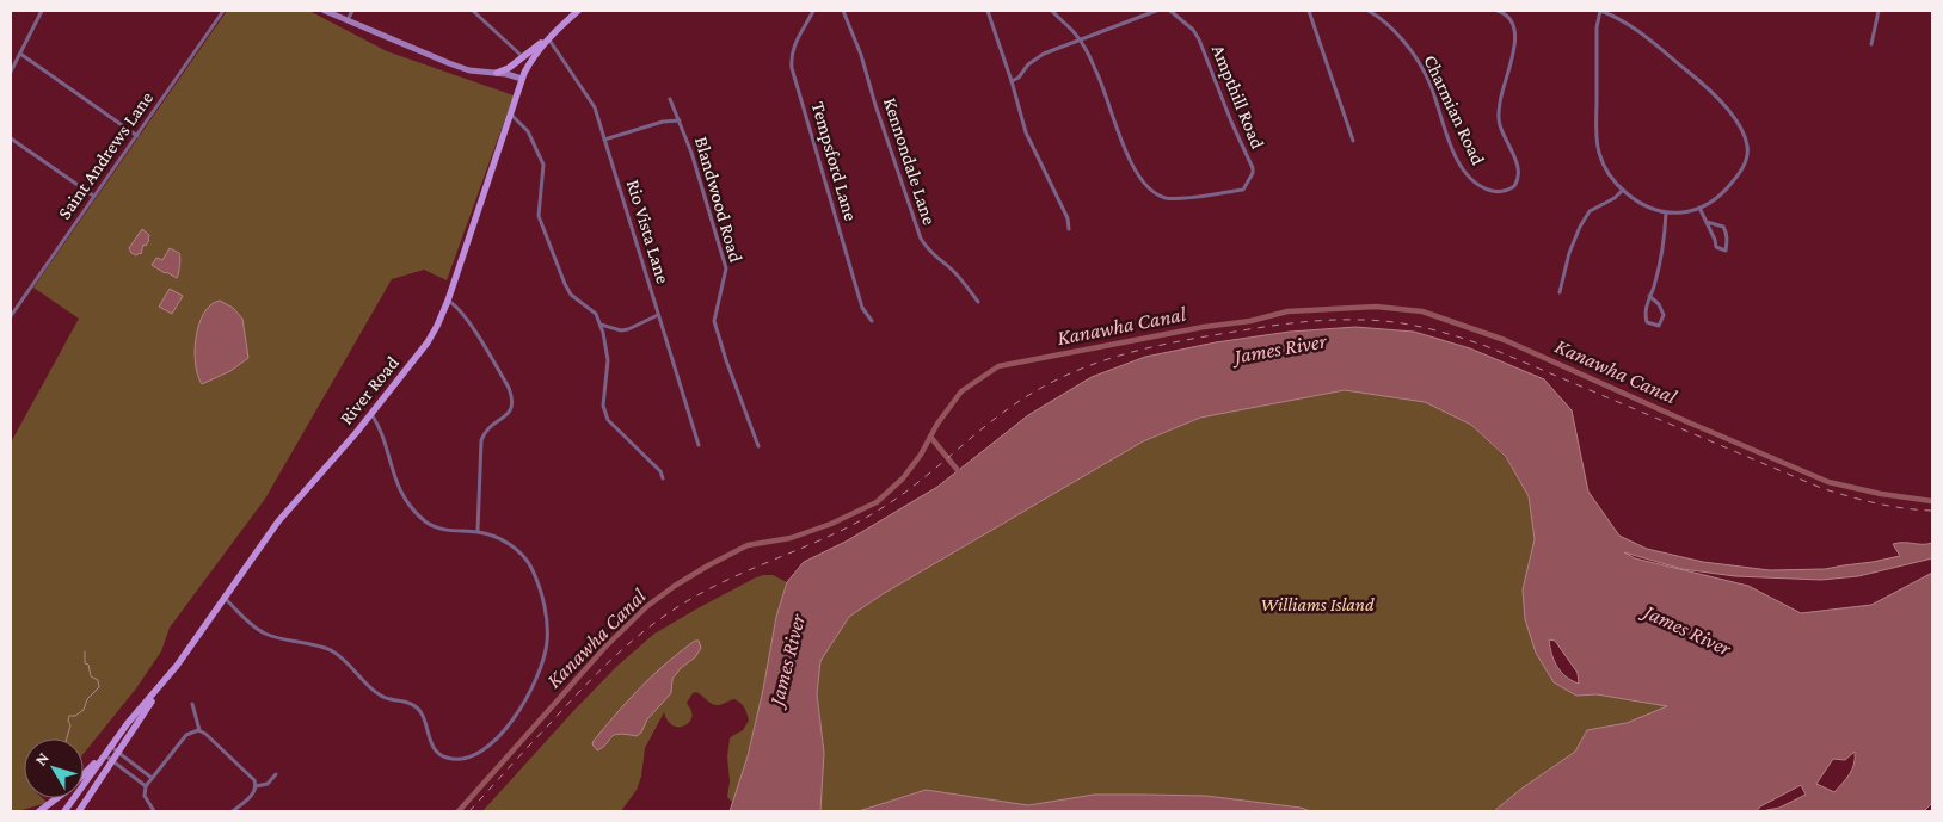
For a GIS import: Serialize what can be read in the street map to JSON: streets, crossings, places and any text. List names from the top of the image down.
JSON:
{
  "streets": {
    "main road": ["River Road"],
    "street": [
      "Ampthill Road",
      "Charmian Road",
      "Saint Andrews Lane",
      "Tempsford Lane",
      "Kennondale Lane",
      "Blandwood Road",
      "Rio Vista Lane"
    ]
  },
  "crossings": [
    ["Rio Vista Lane", "River Road"]
  ],
  "water": ["Kanawha Canal", "James River"],
  "parks": ["Williams Island"],
  "north": "top left"
}
